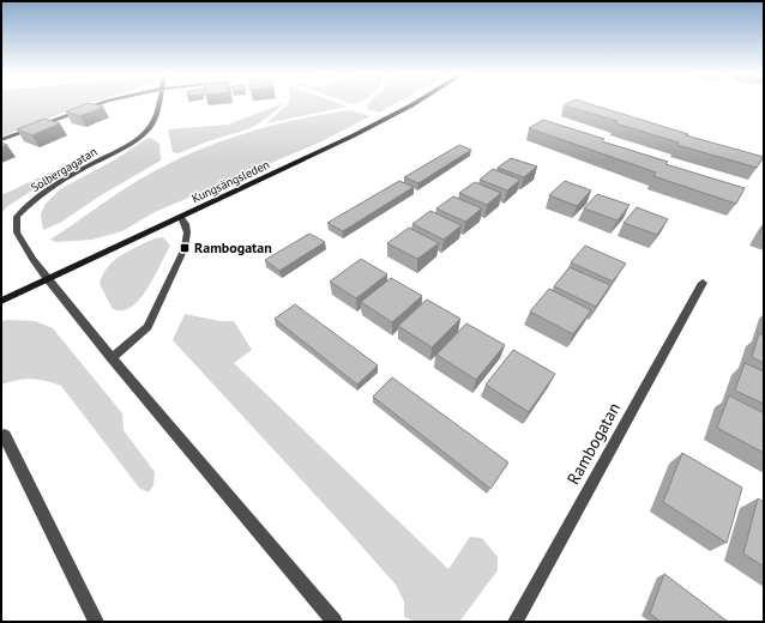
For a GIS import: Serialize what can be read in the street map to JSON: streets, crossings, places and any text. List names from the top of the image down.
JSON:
{
  "streets": {
    "main road": ["Kungsängsleden"],
    "street": ["Solbergagatan", "Rambogatan"]
  },
  "crossings": [
    ["Solbergagatan", "Kungsängsleden"]
  ],
  "places": {
    "transit": ["Rambogatan"]
  }
}
